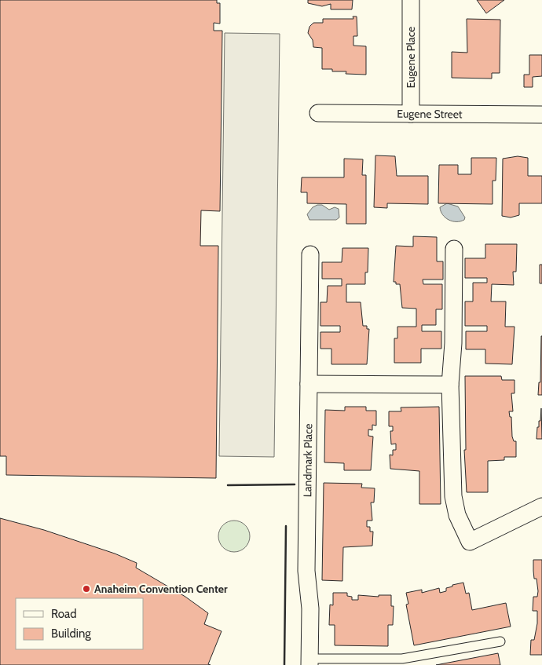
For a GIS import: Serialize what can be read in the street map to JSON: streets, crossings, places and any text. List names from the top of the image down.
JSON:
{
  "streets": {
    "street": ["Eugene Place", "Eugene Street", "Landmark Place"]
  },
  "crossings": [
    ["Eugene Place", "Eugene Street"]
  ],
  "places": ["Anaheim Convention Center"],
  "legend": ["Road", "Building"]
}
